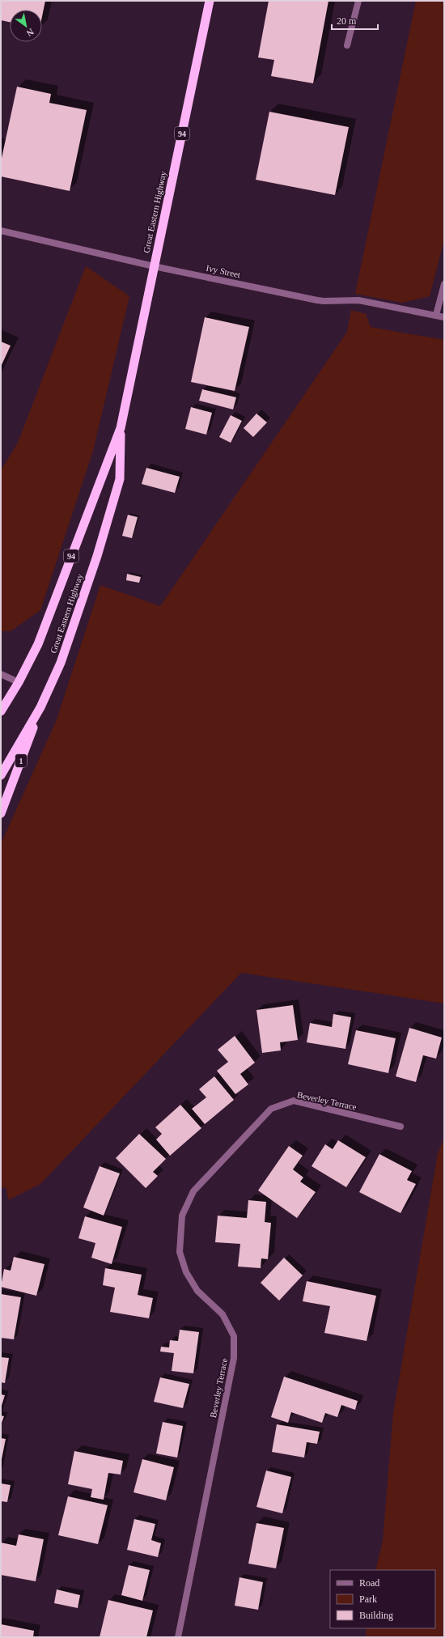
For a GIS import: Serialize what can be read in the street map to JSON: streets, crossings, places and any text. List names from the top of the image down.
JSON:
{
  "streets": {
    "highway": ["94", "Great Eastern Highway", "1"],
    "street": ["Ivy Street", "Beverley Terrace"]
  },
  "crossings": [
    ["Great Eastern Highway", "Ivy Street"],
    ["Great Eastern Highway", "1"]
  ],
  "legend": ["Road", "Park", "Building"],
  "scale_bar": "20 m",
  "north": "bottom right"
}
